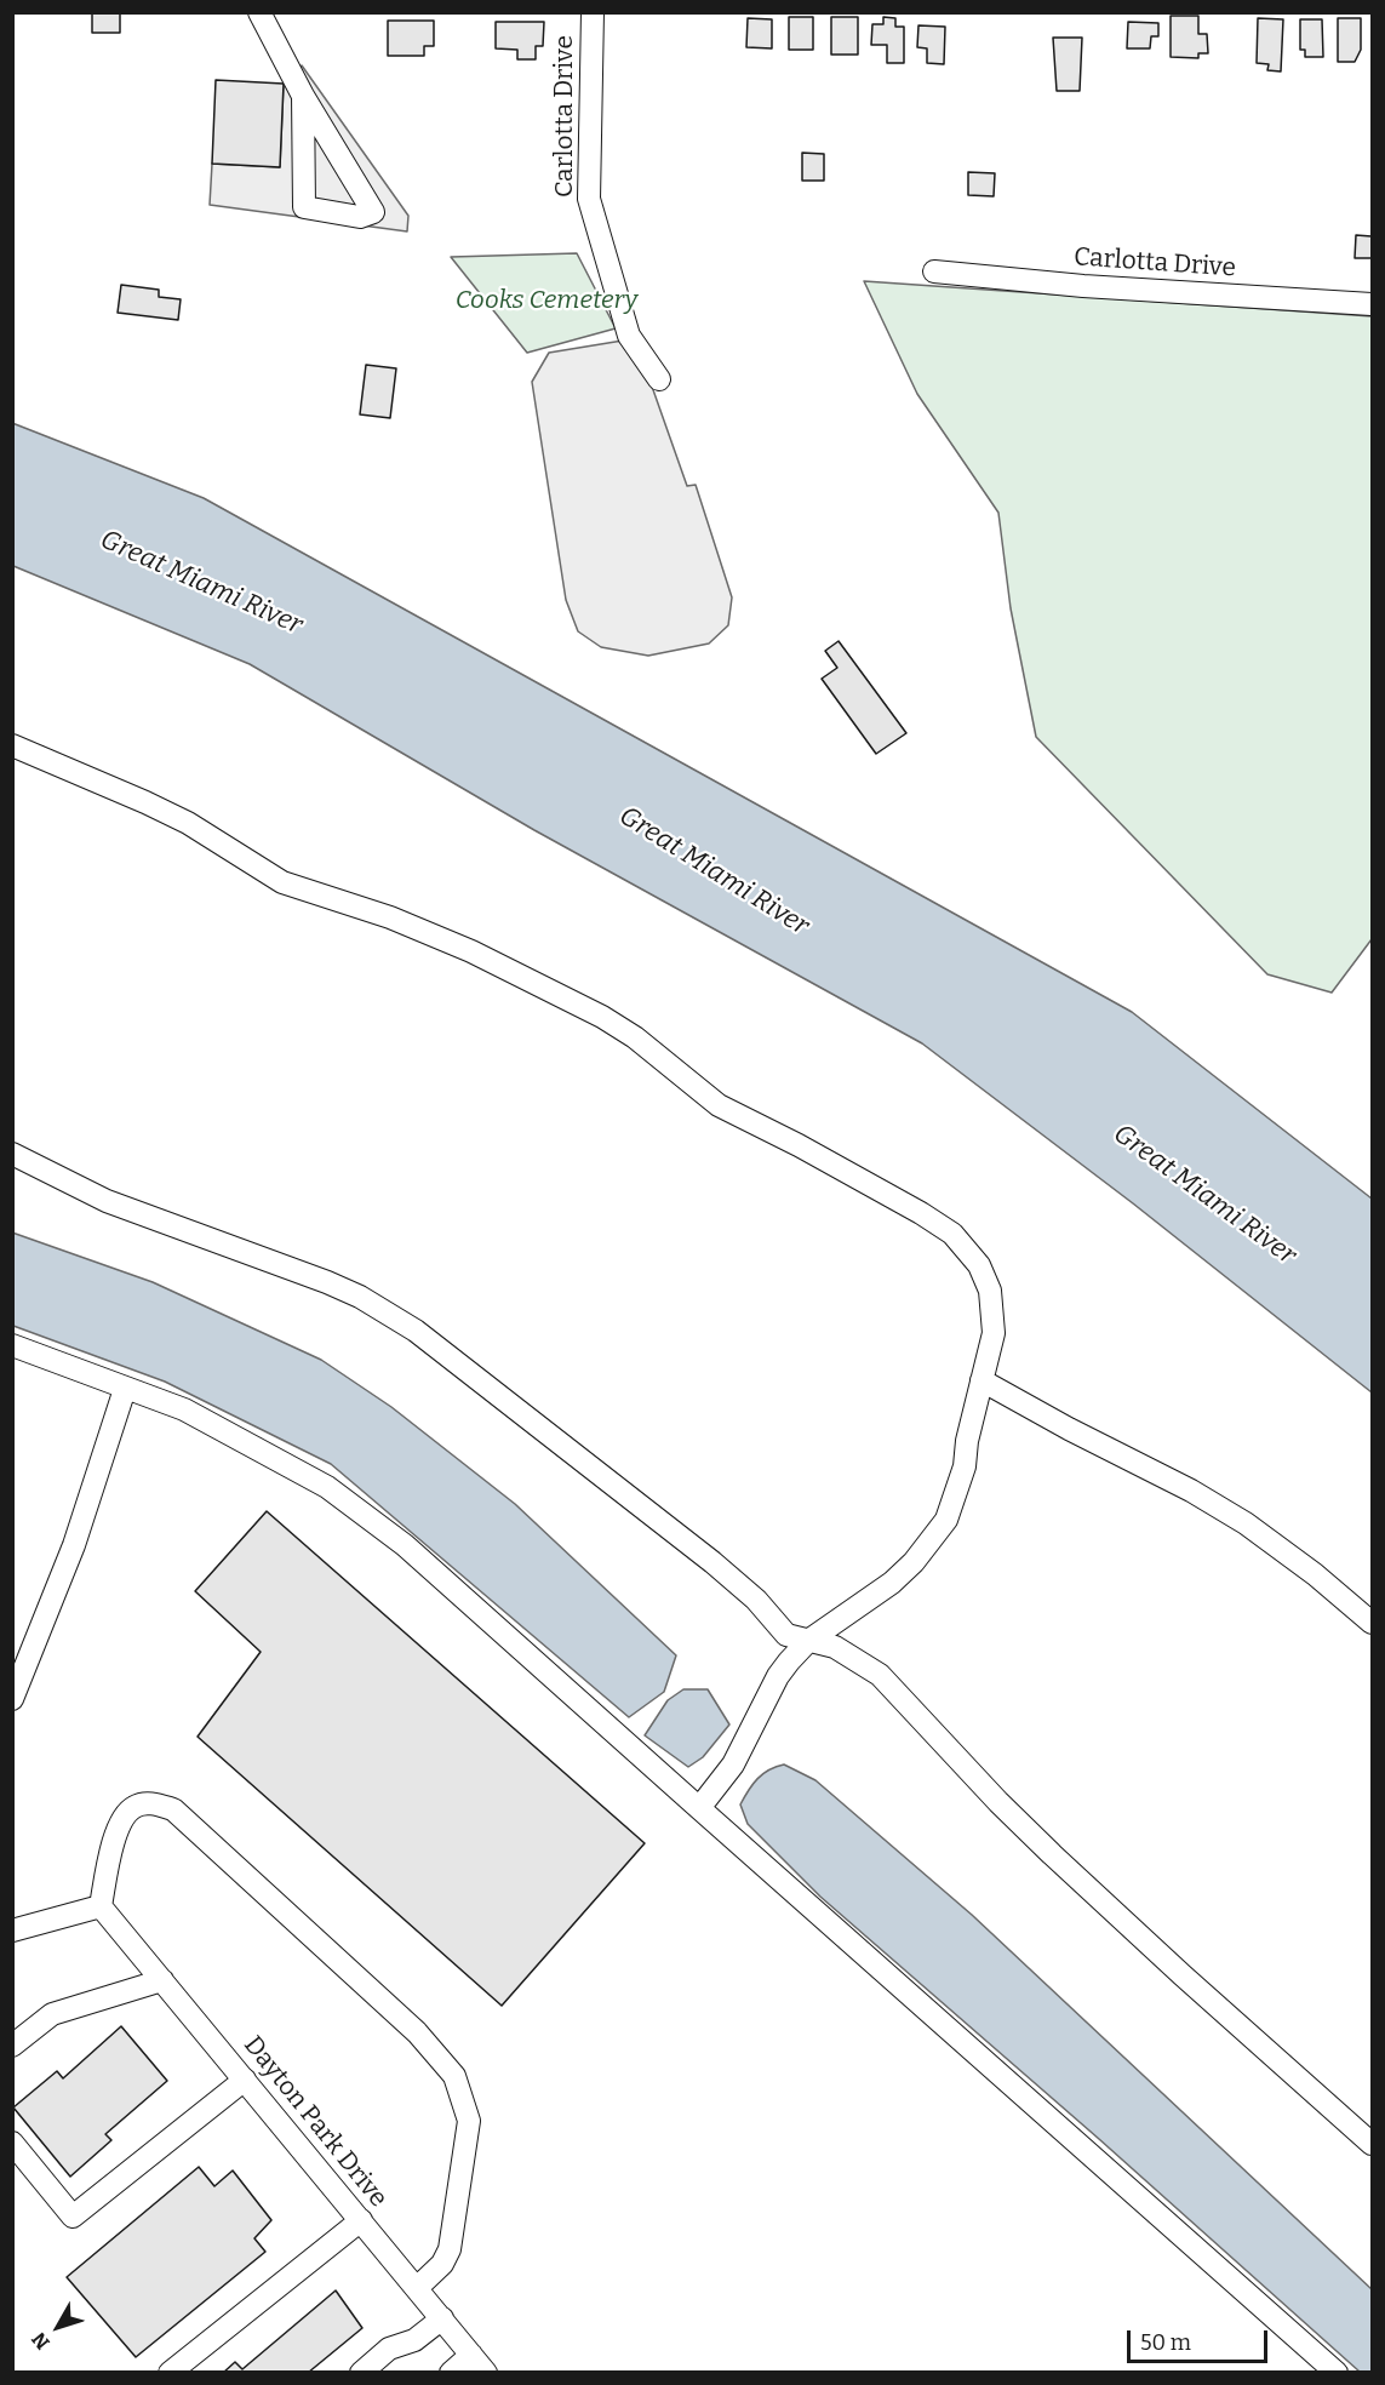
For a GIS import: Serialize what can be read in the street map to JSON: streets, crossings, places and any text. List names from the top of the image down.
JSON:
{
  "streets": {
    "street": ["Carlotta Drive", "Dayton Park Drive"]
  },
  "water": ["Great Miami River"],
  "parks": ["Cooks Cemetery"],
  "scale_bar": "50 m",
  "north": "bottom left"
}
